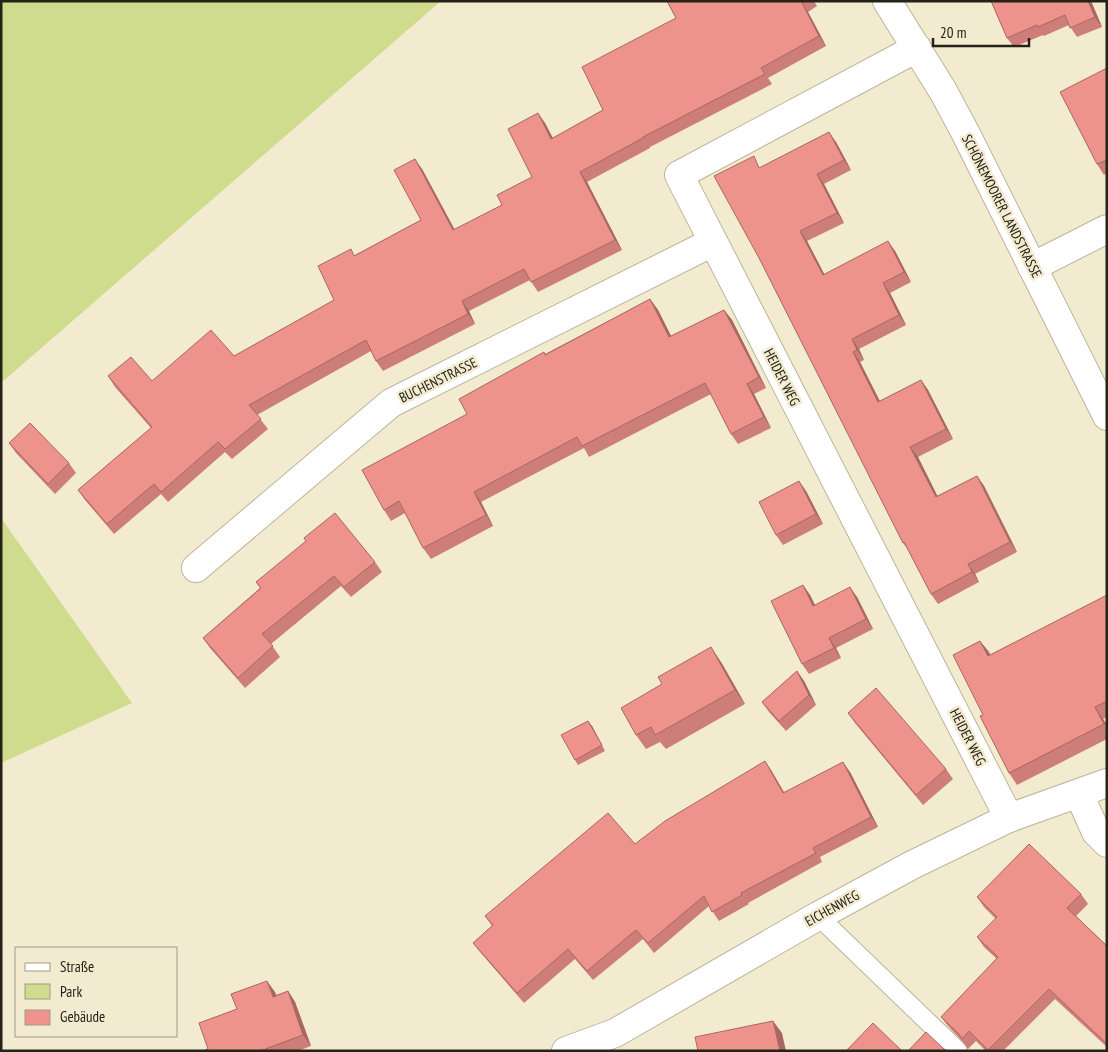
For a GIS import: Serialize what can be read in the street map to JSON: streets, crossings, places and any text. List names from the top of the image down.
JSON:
{
  "streets": {
    "street": [
      "SCHÖNEMOORER LANDSTRASSE",
      "HEIDER WEG",
      "BUCHENSTRASSE",
      "EICHENWEG"
    ]
  },
  "crossings": [
    ["SCHÖNEMOORER LANDSTRASSE", "HEIDER WEG"],
    ["HEIDER WEG", "BUCHENSTRASSE"],
    ["HEIDER WEG", "EICHENWEG"]
  ],
  "legend": ["Straße", "Park", "Gebäude"],
  "scale_bar": "20 m"
}
